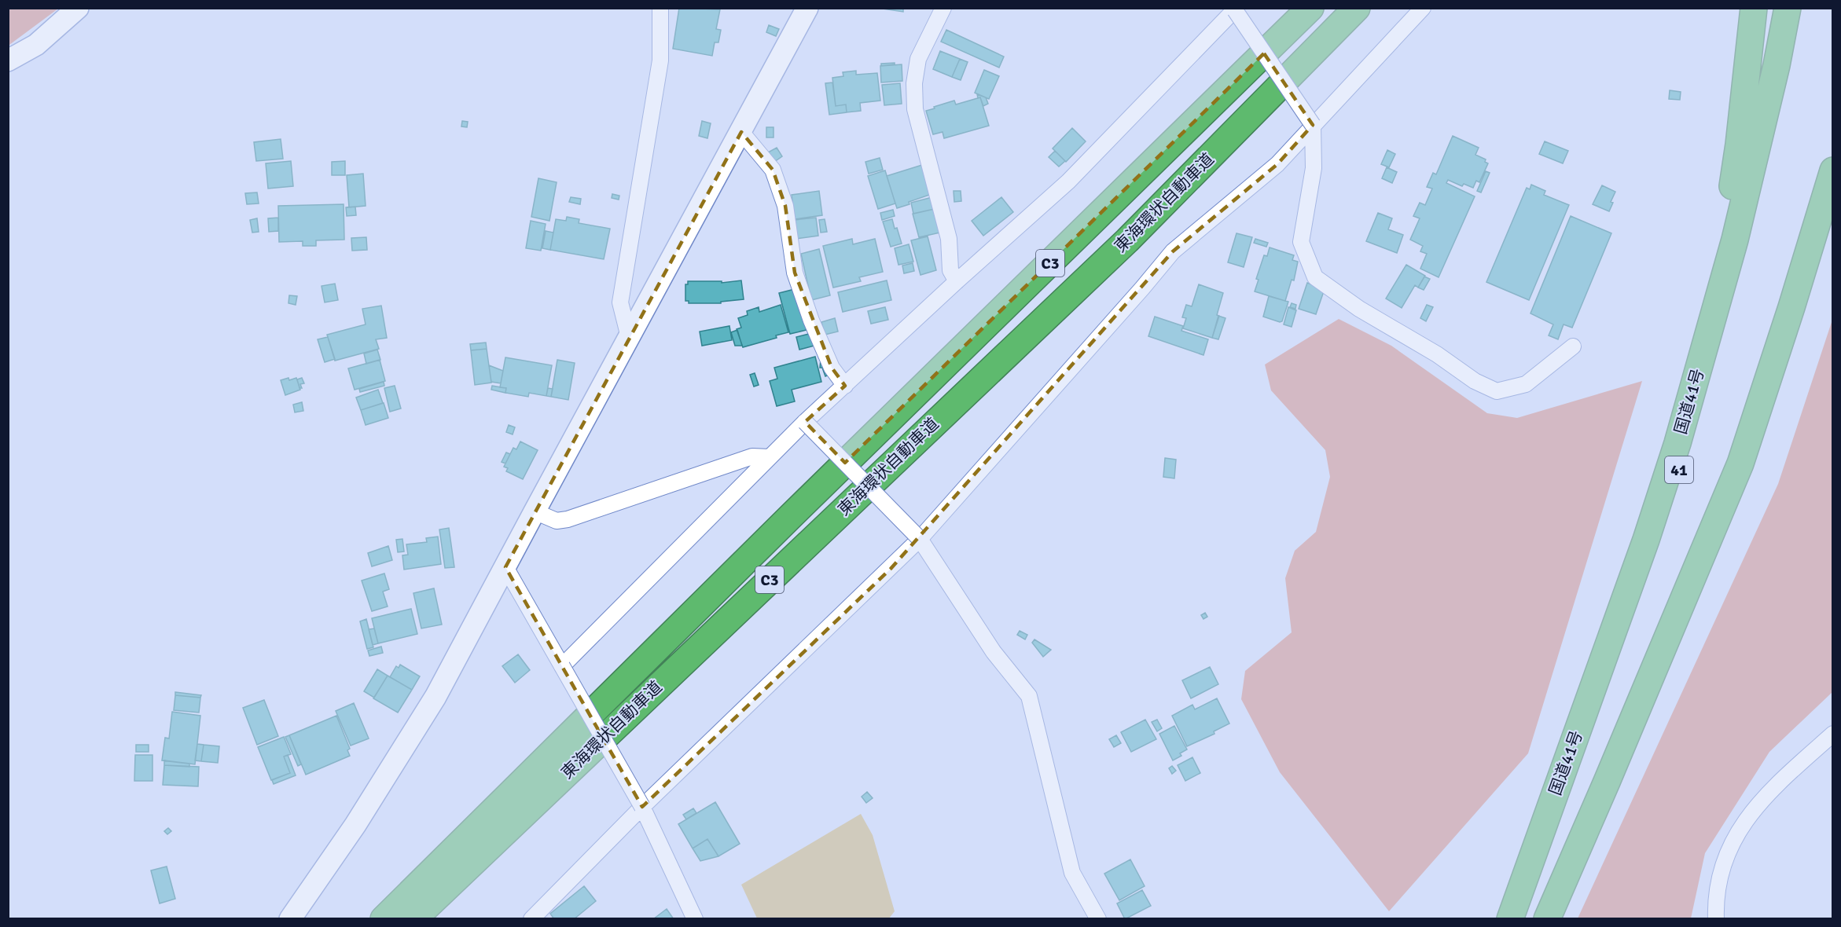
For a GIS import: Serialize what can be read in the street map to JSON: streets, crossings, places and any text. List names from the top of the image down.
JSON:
{
  "streets": {
    "highway": [
      "東海環状自動車道",
      "C3",
      "国道41号",
      "41"
    ]
  },
  "crossings": [
    ["国道41号", "41"]
  ]
}
